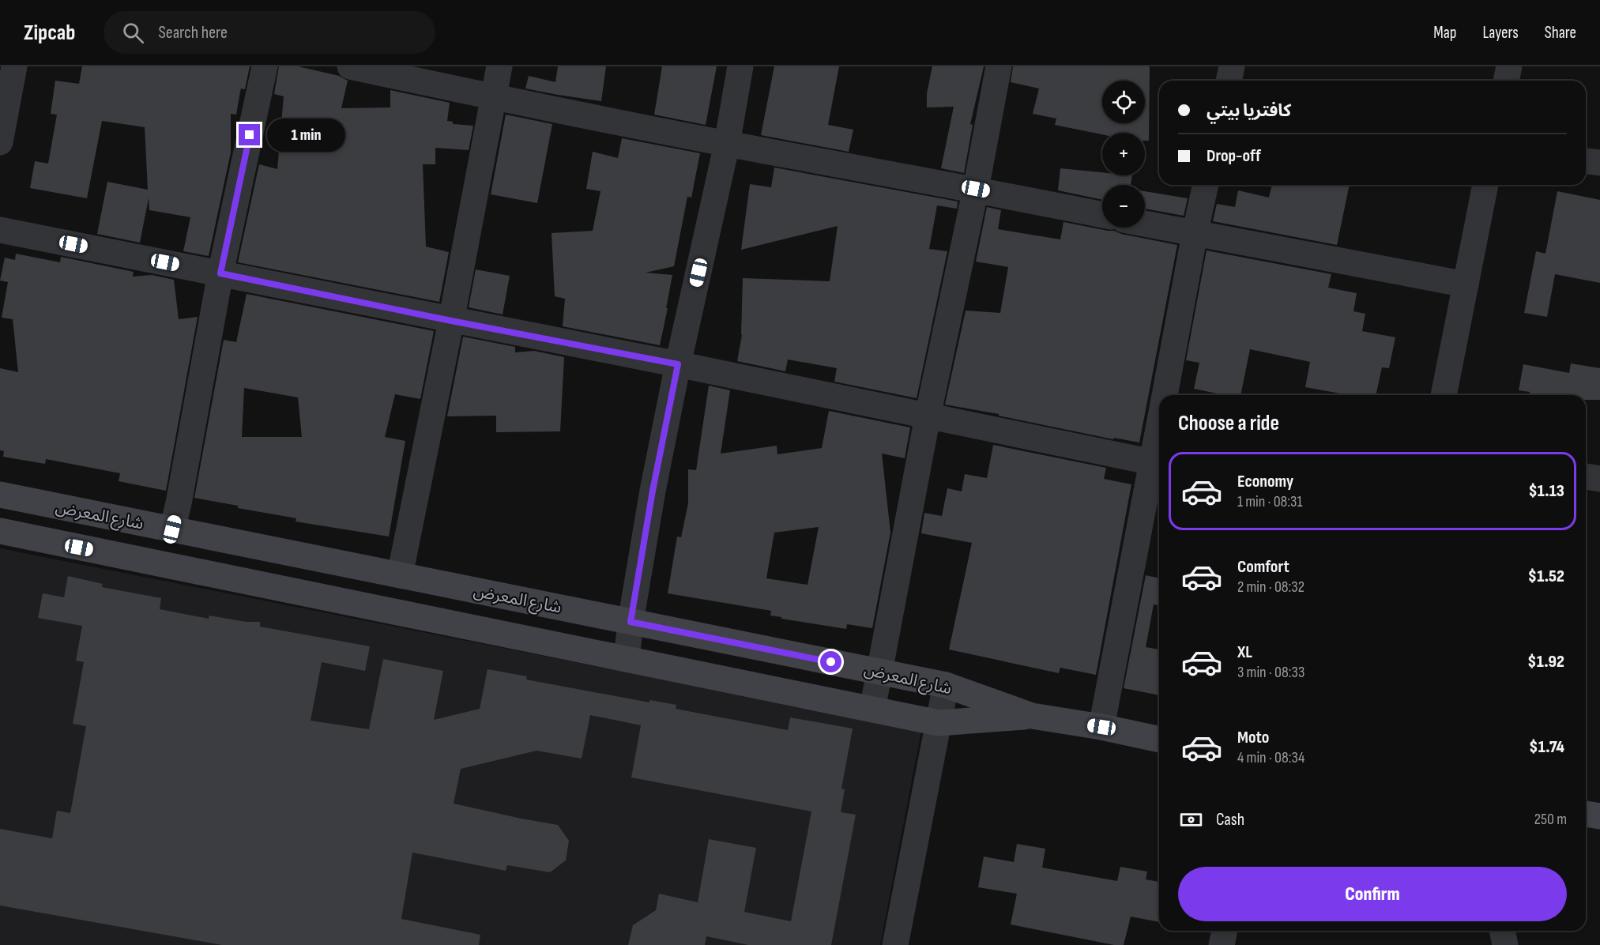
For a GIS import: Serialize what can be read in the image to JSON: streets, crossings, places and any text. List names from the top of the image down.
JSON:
{
  "streets": {
    "main road": ["شارع المعرض"]
  },
  "page": {
    "header": "Zipcab",
    "search": "Search here",
    "nav": ["Map", "Layers", "Share"],
    "map_buttons": ["+", "−"],
    "banner": ["كافتريا بيتي", "Drop-off"],
    "bubble": "1 min",
    "heading": "Choose a ride",
    "list": [
      {
        "name": "Economy",
        "note": "1 min · 08:31",
        "value": "$1.13"
      },
      {
        "name": "Comfort",
        "note": "2 min · 08:32",
        "value": "$1.52"
      },
      {
        "name": "XL",
        "note": "3 min · 08:33",
        "value": "$1.92"
      },
      {
        "name": "Moto",
        "note": "4 min · 08:34",
        "value": "$1.74"
      }
    ],
    "pay": ["Cash", "250 m"],
    "buttons": "Confirm"
  }
}
